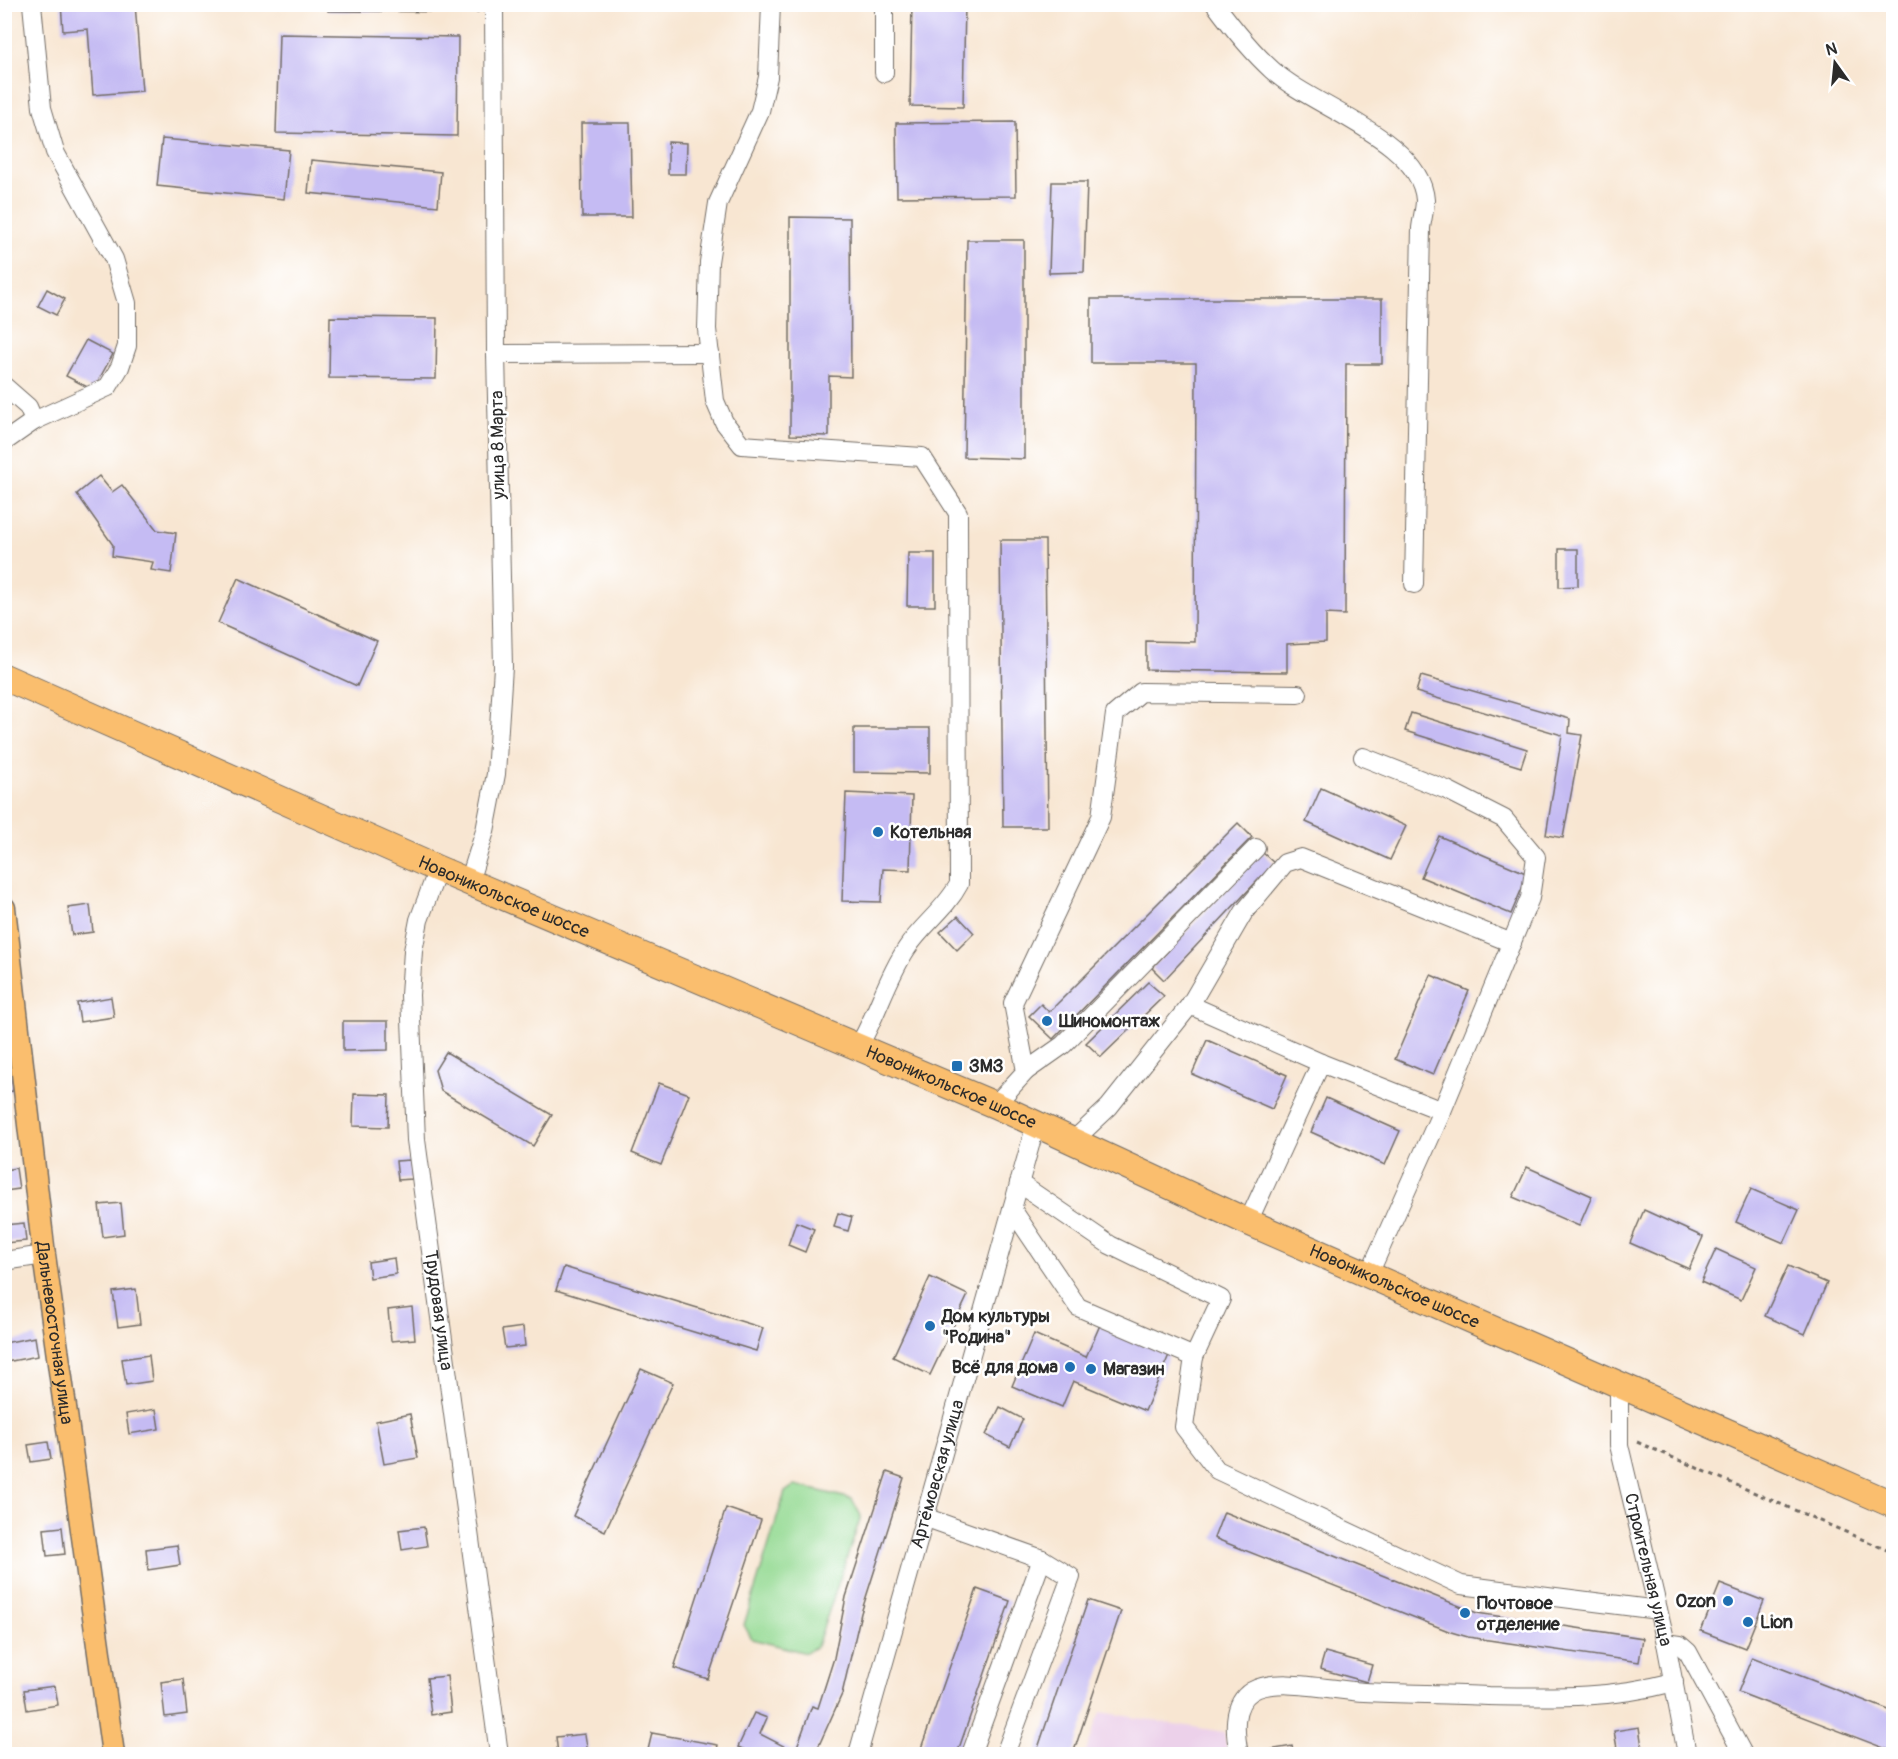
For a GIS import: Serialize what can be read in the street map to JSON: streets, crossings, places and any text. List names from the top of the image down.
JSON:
{
  "streets": {
    "highway": ["Новоникольское шоссе"],
    "main road": ["Дальневосточная улица"],
    "street": [
      "улица 8 Марта",
      "Трудовая улица",
      "Артёмовская улица",
      "Строительная улица"
    ]
  },
  "crossings": [
    ["улица 8 Марта", "Новоникольское шоссе"],
    ["Новоникольское шоссе", "Трудовая улица"],
    ["Новоникольское шоссе", "Артёмовская улица"],
    ["Новоникольское шоссе", "Строительная улица"]
  ],
  "places": {
    "other": [
      "Котельная",
      "Шиномонтаж",
      "Дом культуры \"Родина\"",
      "Всё для дома",
      "Магазин",
      "Ozon",
      "Почтовое отделение",
      "Lion"
    ],
    "transit": ["ЗМЗ"]
  },
  "north": "top"
}
